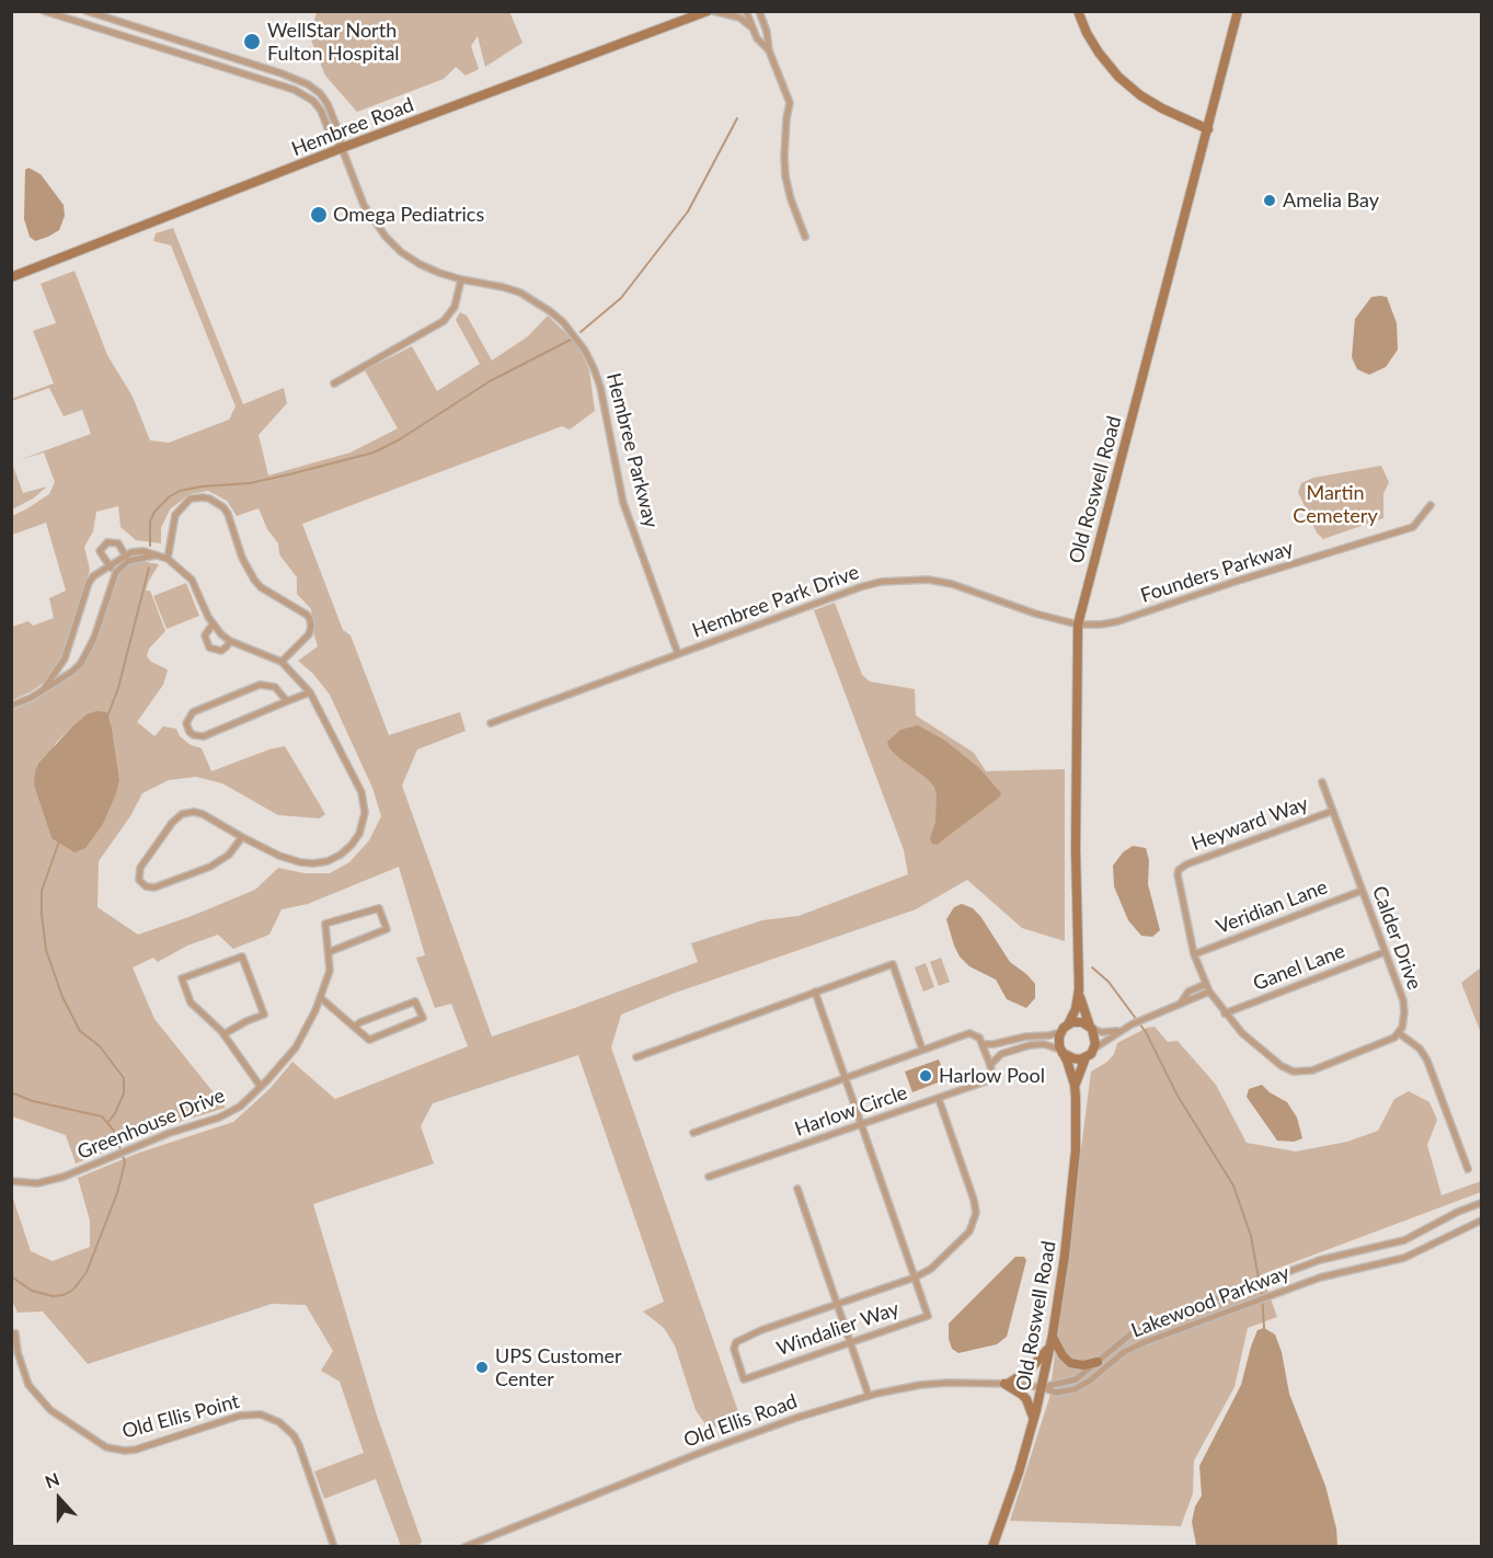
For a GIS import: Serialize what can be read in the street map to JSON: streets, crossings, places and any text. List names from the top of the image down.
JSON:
{
  "streets": {
    "street": [
      "Hembree Road",
      "Hembree Parkway",
      "Old Roswell Road",
      "Founders Parkway",
      "Hembree Park Drive",
      "Heyward Way",
      "Veridian Lane",
      "Calder Drive",
      "Ganel Lane",
      "Harlow Circle",
      "Greenhouse Drive",
      "Lakewood Parkway",
      "Windalier Way",
      "Old Ellis Point",
      "Old Ellis Road"
    ]
  },
  "crossings": [
    ["Hembree Road", "Hembree Parkway"],
    ["Hembree Parkway", "Hembree Park Drive"],
    ["Old Roswell Road", "Founders Parkway"],
    ["Old Roswell Road", "Hembree Park Drive"],
    ["Old Roswell Road", "Harlow Circle"],
    ["Old Roswell Road", "Lakewood Parkway"],
    ["Old Roswell Road", "Old Ellis Road"],
    ["Founders Parkway", "Hembree Park Drive"],
    ["Heyward Way", "Veridian Lane"],
    ["Heyward Way", "Calder Drive"],
    ["Heyward Way", "Ganel Lane"],
    ["Veridian Lane", "Calder Drive"],
    ["Calder Drive", "Ganel Lane"],
    ["Harlow Circle", "Windalier Way"],
    ["Lakewood Parkway", "Old Ellis Road"]
  ],
  "parks": ["Martin Cemetery"],
  "places": [
    "WellStar North Fulton Hospital",
    "Amelia Bay",
    "Omega Pediatrics",
    "Harlow Pool",
    "UPS Customer Center"
  ],
  "north": "top"
}
